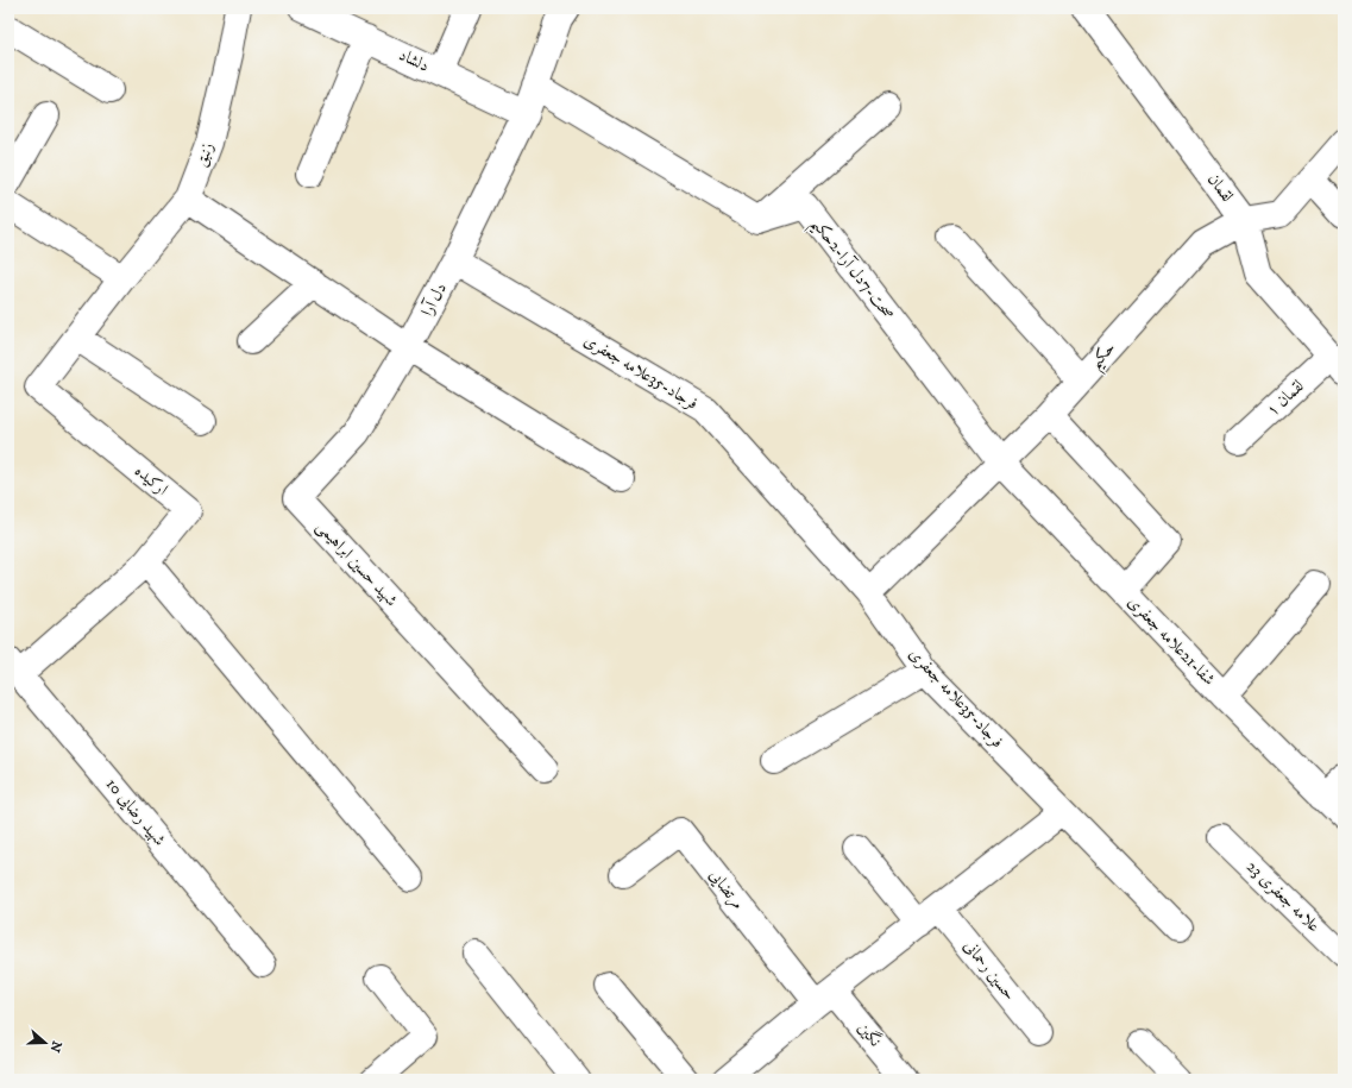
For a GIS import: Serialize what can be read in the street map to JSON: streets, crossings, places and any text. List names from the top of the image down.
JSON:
{
  "streets": {
    "street": [
      "دلشاد",
      "زنبق",
      "لقمان",
      "صحت-7دل آرا-2حکیم",
      "دل آرا",
      "حکیم",
      "فرجاد-35علامه جعفری",
      "لقمان ۱",
      "ارکیده",
      "شهید حسین ابراهیمی",
      "شفا-21علامه جعفری",
      "شهید رضایی 10",
      "مرتضایی",
      "علامه جعفری 23",
      "حسین رحمانی",
      "نگین"
    ]
  },
  "crossings": [
    ["دلشاد", "دل آرا"],
    ["زنبق", "ارکیده"],
    ["لقمان", "حکیم"],
    ["لقمان", "لقمان ۱"],
    ["صحت-7دل آرا-2حکیم", "حکیم"],
    ["صحت-7دل آرا-2حکیم", "شفا-21علامه جعفری"],
    ["دل آرا", "فرجاد-35علامه جعفری"],
    ["دل آرا", "شهید حسین ابراهیمی"],
    ["حکیم", "فرجاد-35علامه جعفری"],
    ["حکیم", "شفا-21علامه جعفری"],
    ["ارکیده", "شهید رضایی 10"],
    ["مرتضایی", "نگین"]
  ],
  "north": "right"
}
